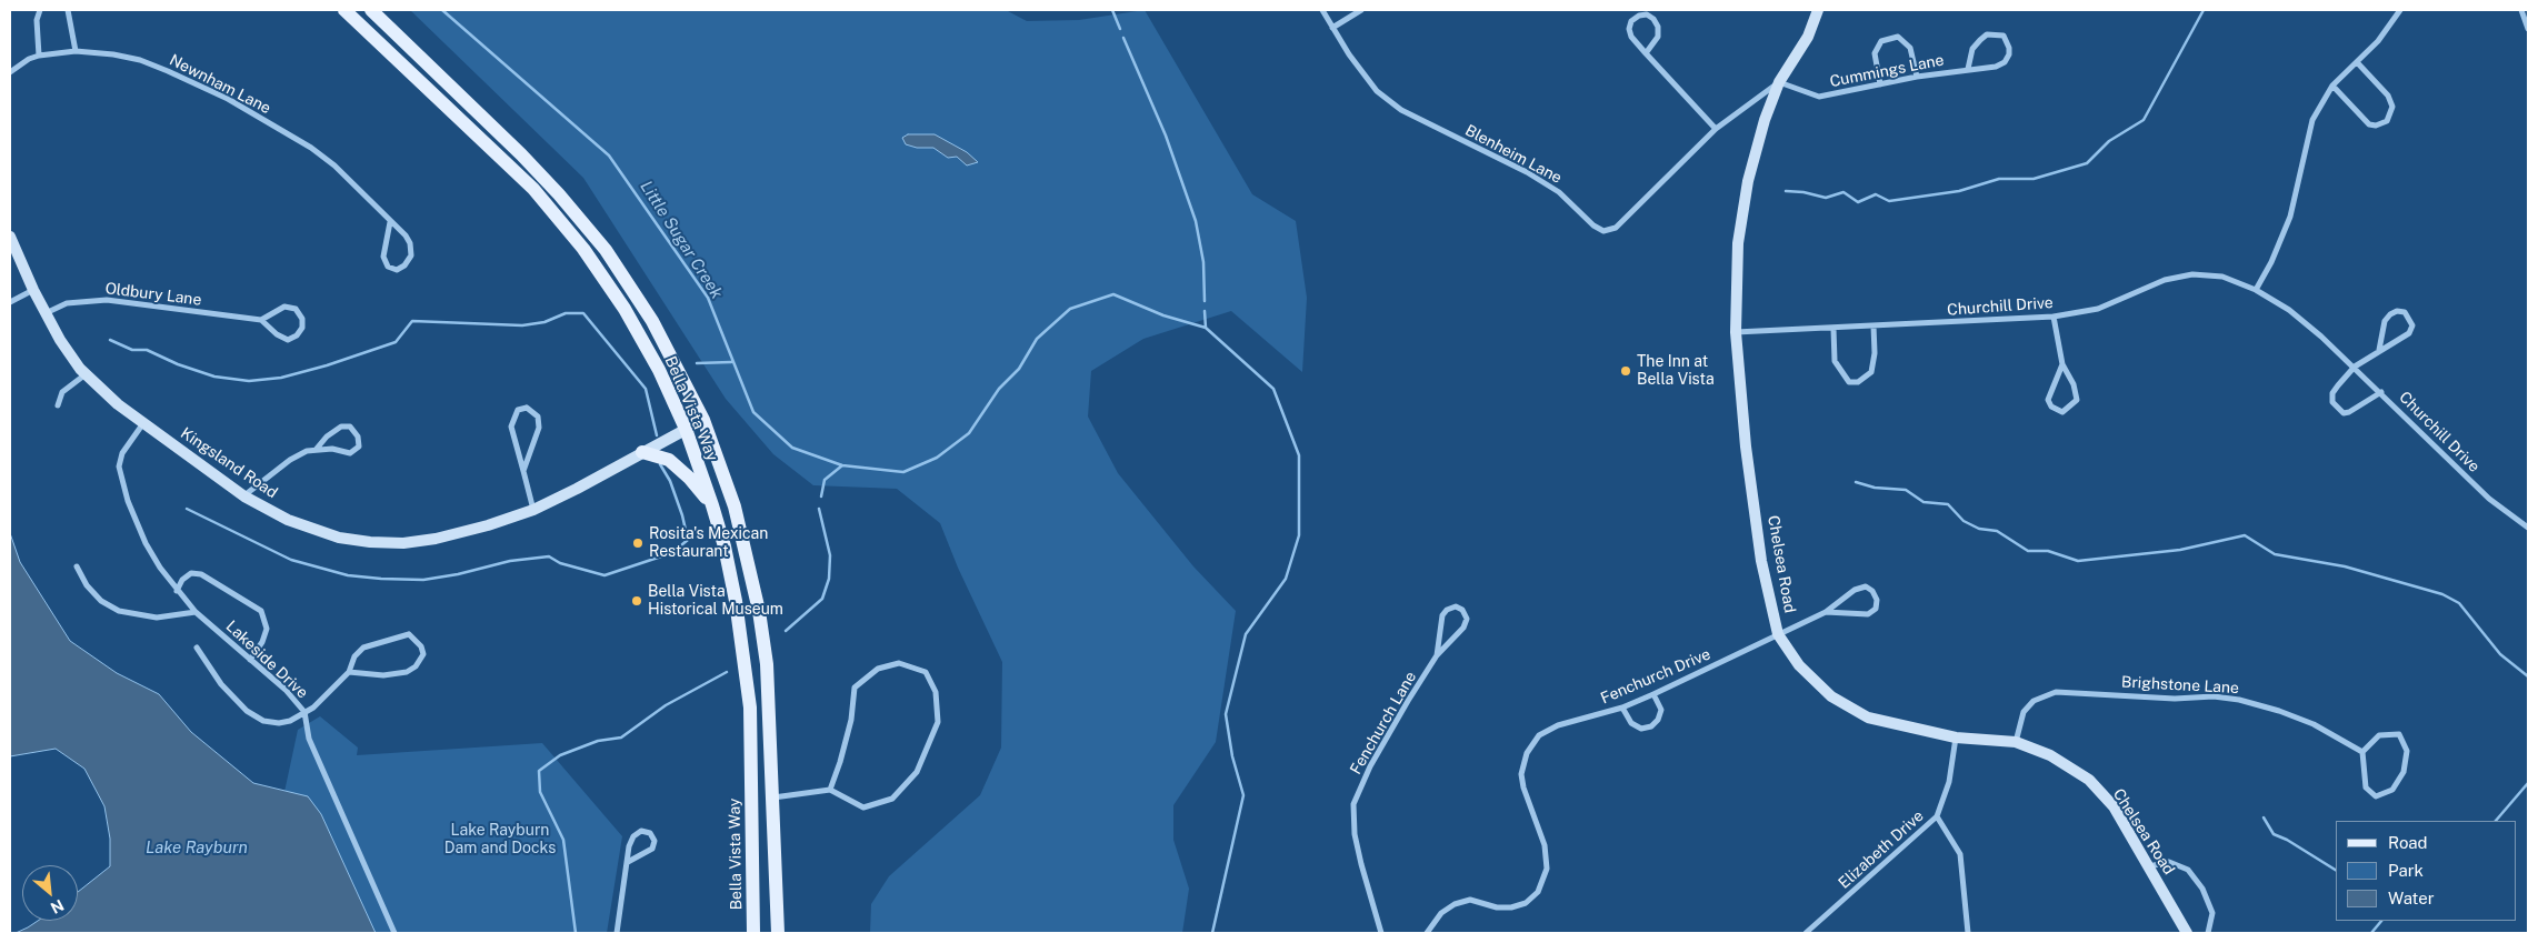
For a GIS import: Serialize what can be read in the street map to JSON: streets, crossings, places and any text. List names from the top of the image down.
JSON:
{
  "streets": {
    "main road": ["Bella Vista Way"],
    "street": [
      "Cummings Lane",
      "Newnham Lane",
      "Blenheim Lane",
      "Oldbury Lane",
      "Churchill Drive",
      "Kingsland Road",
      "Chelsea Road",
      "Lakeside Drive",
      "Fenchurch Drive",
      "Brighstone Lane",
      "Fenchurch Lane",
      "Elizabeth Drive"
    ]
  },
  "crossings": [
    ["Cummings Lane", "Blenheim Lane"],
    ["Cummings Lane", "Chelsea Road"],
    ["Blenheim Lane", "Chelsea Road"],
    ["Oldbury Lane", "Kingsland Road"],
    ["Churchill Drive", "Chelsea Road"],
    ["Bella Vista Way", "Kingsland Road"],
    ["Kingsland Road", "Lakeside Drive"],
    ["Chelsea Road", "Fenchurch Drive"],
    ["Chelsea Road", "Brighstone Lane"],
    ["Chelsea Road", "Elizabeth Drive"]
  ],
  "water": ["Little Sugar Creek", "Lake Rayburn"],
  "parks": ["Lake Rayburn Dam and Docks"],
  "places": ["The Inn at Bella Vista", "Rosita's Mexican Restaurant", "Bella Vista Historical Museum"],
  "legend": ["Road", "Park", "Water"],
  "north": "bottom right"
}
